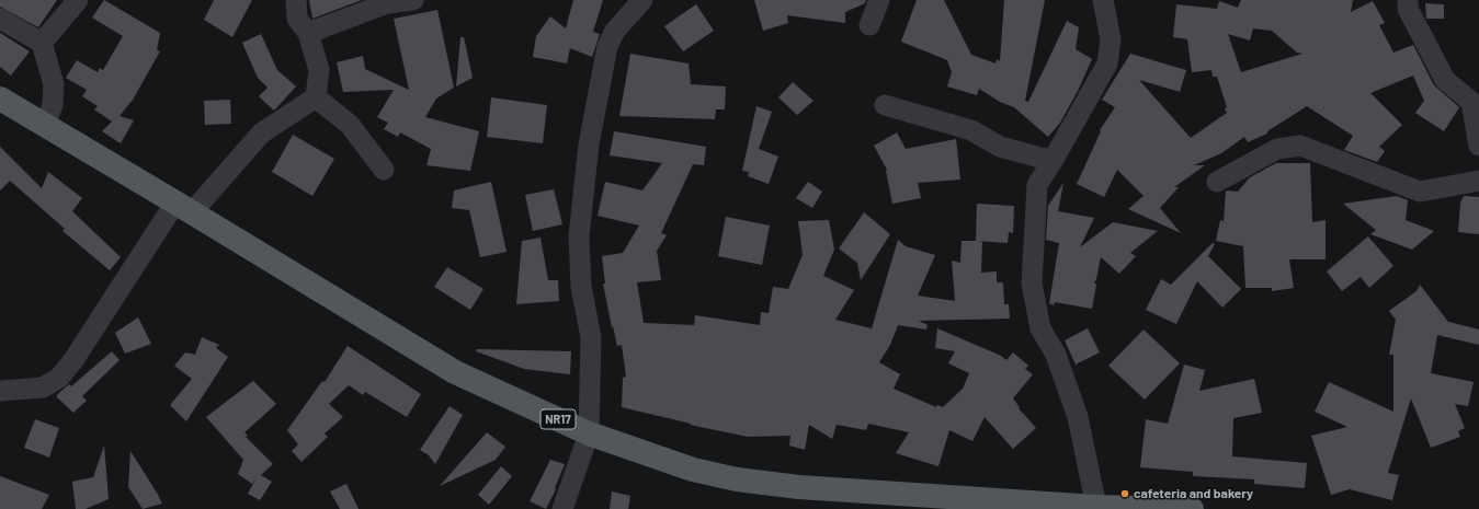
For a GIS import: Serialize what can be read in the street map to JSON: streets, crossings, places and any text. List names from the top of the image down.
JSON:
{
  "streets": {
    "main road": ["NR17"]
  },
  "places": ["cafeteria and bakery"]
}
